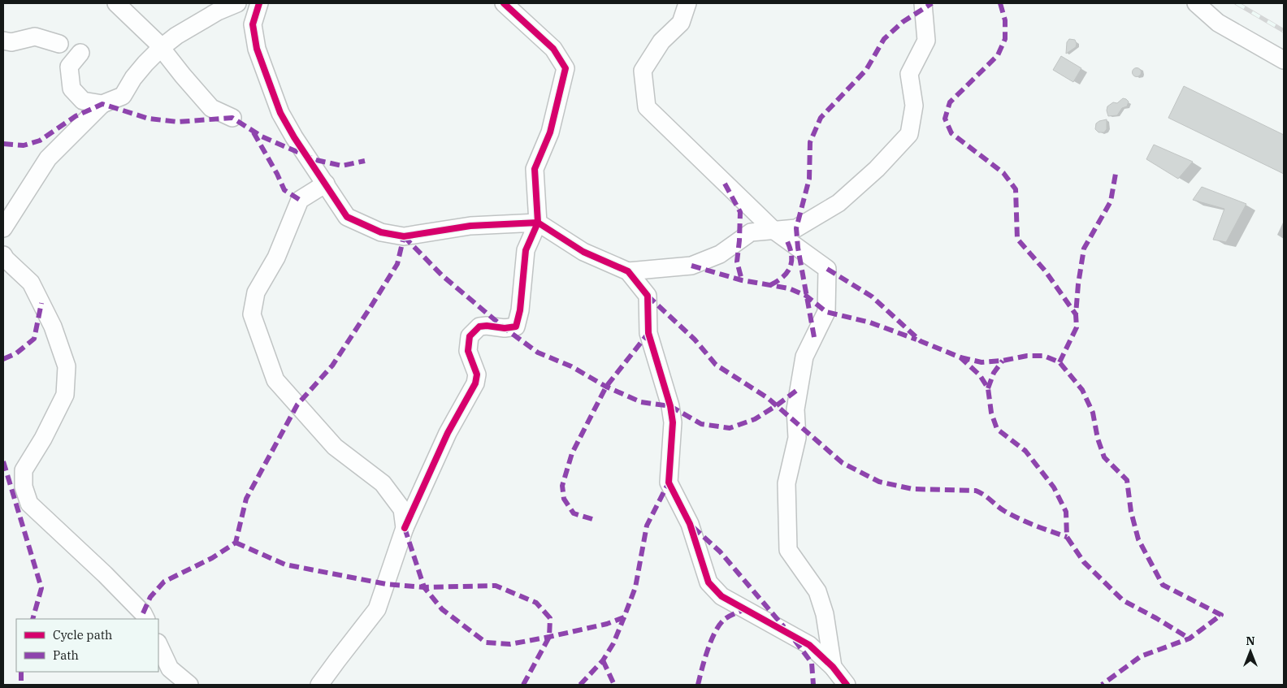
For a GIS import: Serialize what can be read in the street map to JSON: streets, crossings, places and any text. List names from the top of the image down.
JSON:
{
  "legend": ["Cycle path", "Path"],
  "north": "top"
}
